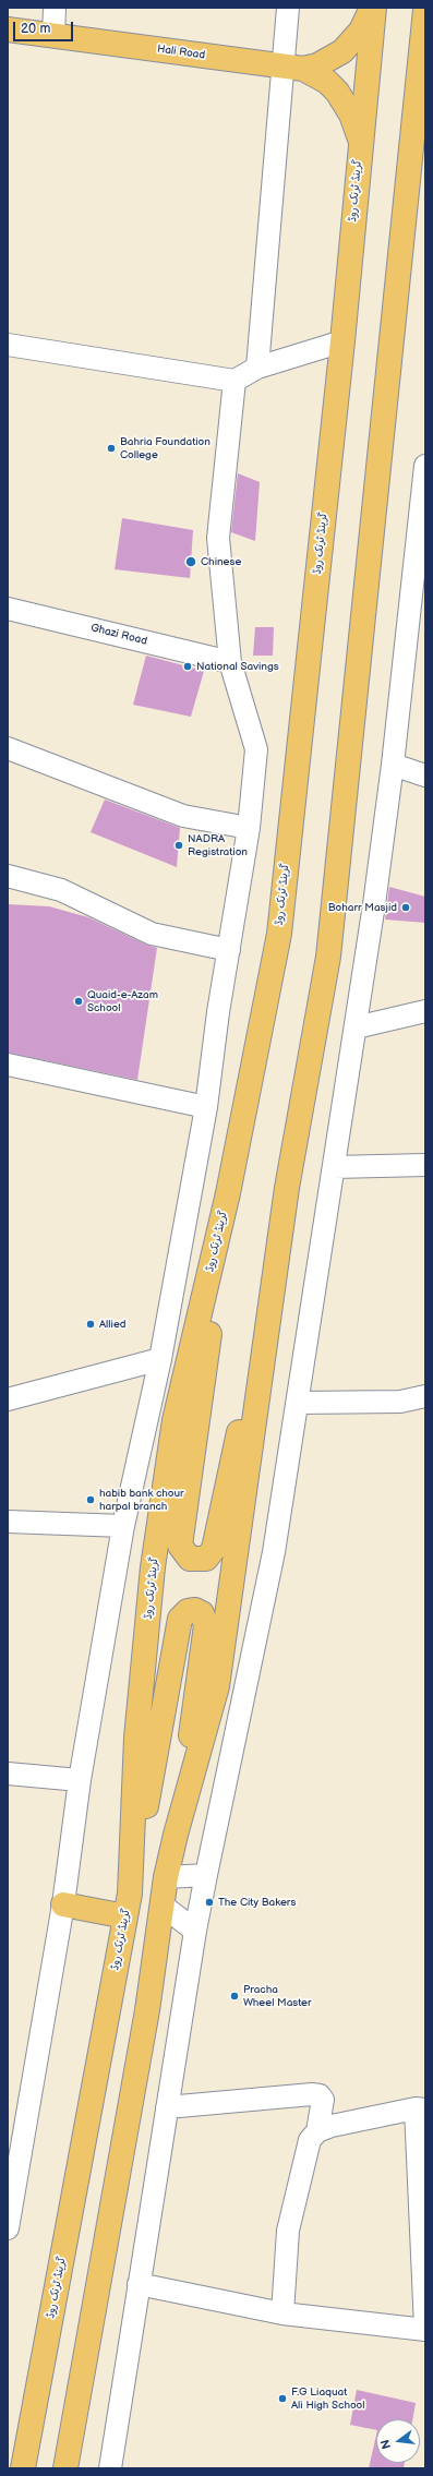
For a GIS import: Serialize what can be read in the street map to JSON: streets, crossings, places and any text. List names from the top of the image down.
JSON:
{
  "streets": {
    "main road": ["Hali Road", "گرینڈ ٹرنک روڈ"],
    "street": ["Ghazi Road"]
  },
  "crossings": [
    ["Hali Road", "گرینڈ ٹرنک روڈ"]
  ],
  "places": [
    "Bahria Foundation College",
    "Chinese",
    "National Savings",
    "NADRA Registration",
    "Boharr Masjid",
    "Quaid-e-Azam School",
    "Allied",
    "habib bank chour harpal branch",
    "The City Bakers",
    "Pracha Wheel Master",
    "F.G Liaquat Ali High School"
  ],
  "scale_bar": "20 m",
  "north": "left"
}
